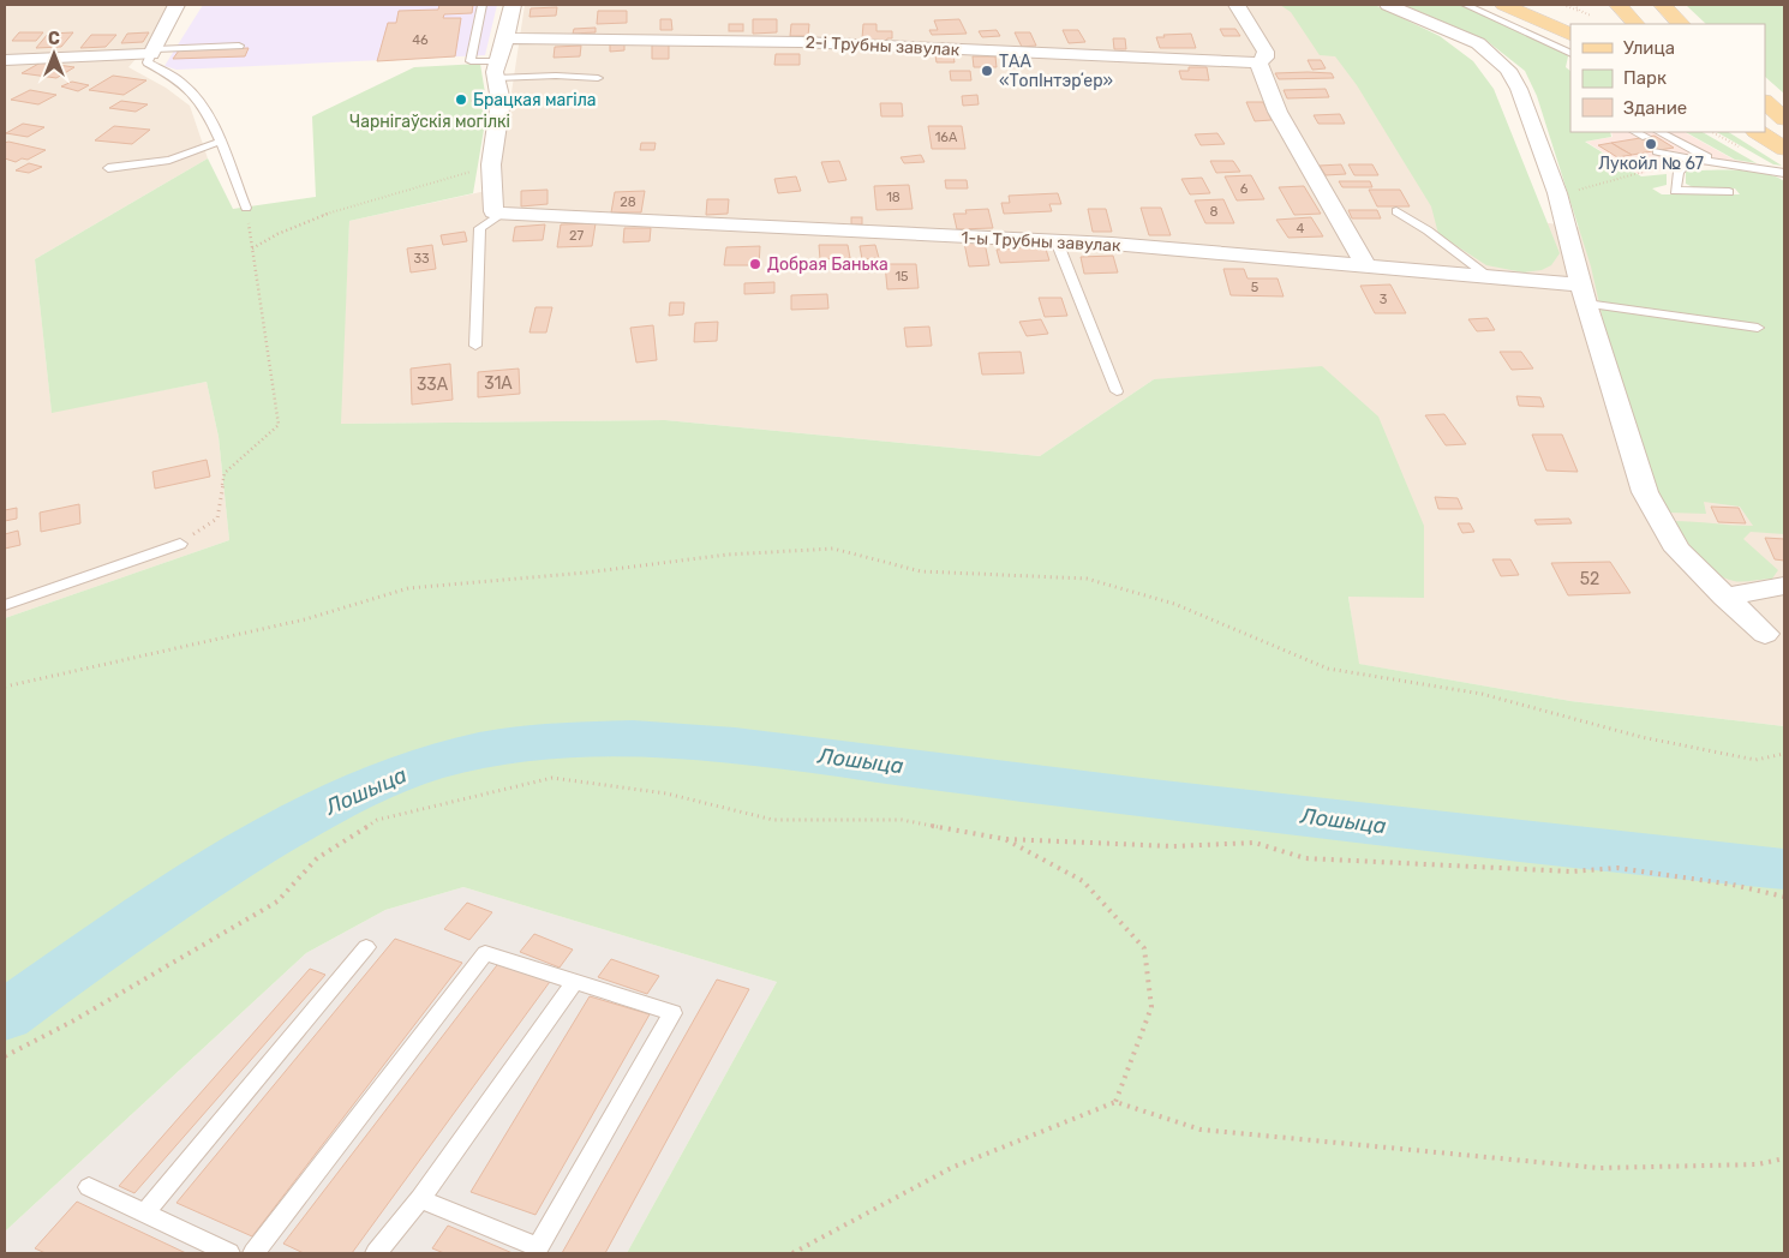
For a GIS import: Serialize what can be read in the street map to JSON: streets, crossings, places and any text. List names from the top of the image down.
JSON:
{
  "streets": {
    "street": ["2-і Трубны завулак", "1-ы Трубны завулак"]
  },
  "water": ["Лошыца"],
  "parks": ["Чарнігаўскія могілкі"],
  "places": [
    "ТАА «ТопІнтэрʼер»",
    "Брацкая магіла",
    "Лукойл № 67",
    "Добрая Банька"
  ],
  "house_numbers": [
    "46",
    "16А",
    "6",
    "18",
    "28",
    "8",
    "4",
    "27",
    "33",
    "15",
    "5",
    "3",
    "31А",
    "33А",
    "52"
  ],
  "legend": ["Улица", "Парк", "Здание"],
  "north": "top"
}
